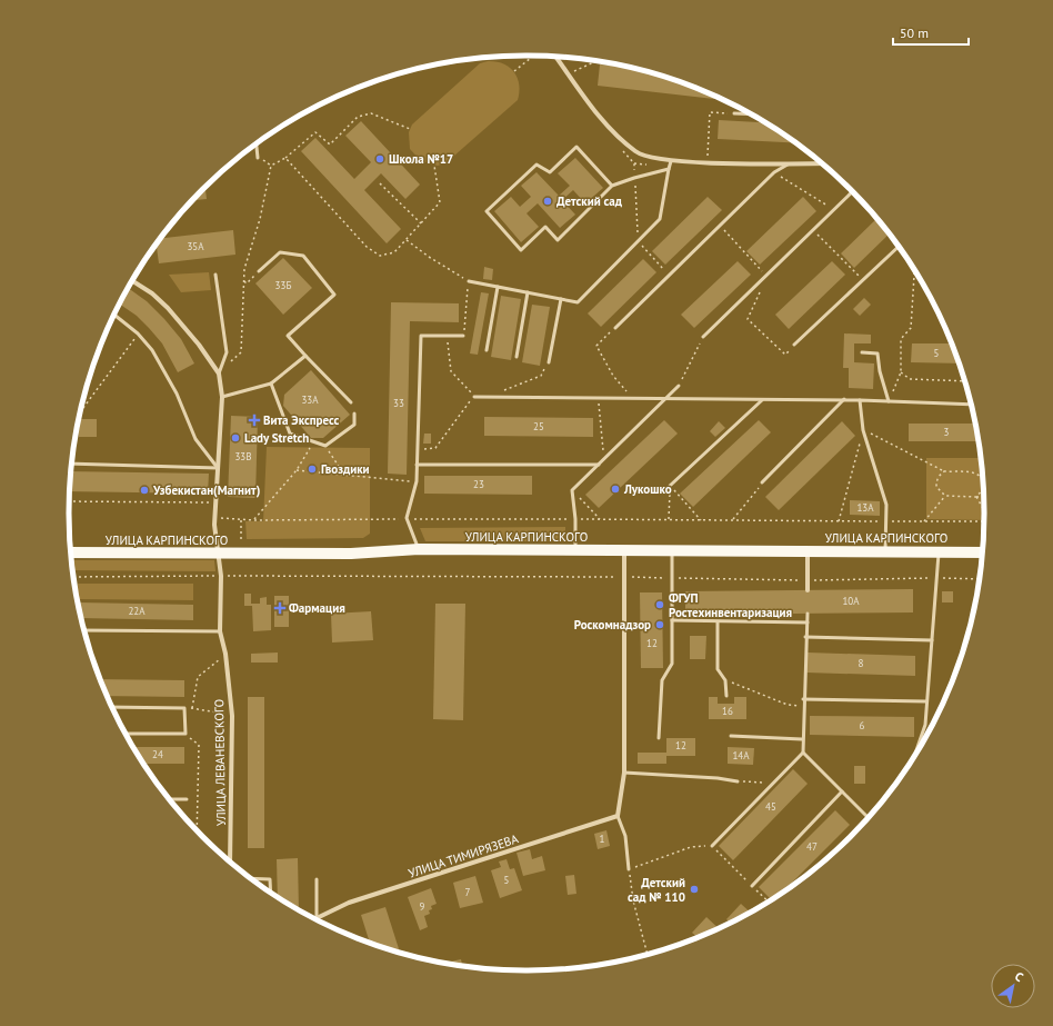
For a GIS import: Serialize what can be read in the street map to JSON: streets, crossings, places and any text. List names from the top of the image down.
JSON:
{
  "streets": {
    "main road": ["УЛИЦА КАРПИНСКОГО"],
    "street": ["УЛИЦА ЛЕВАНЕВСКОГО", "УЛИЦА ТИМИРЯЗЕВА"]
  },
  "crossings": [
    ["УЛИЦА КАРПИНСКОГО", "УЛИЦА ЛЕВАНЕВСКОГО"]
  ],
  "places": {
    "other": [
      "Школа №17",
      "Детский сад",
      "Lady Stretch",
      "Гвоздики",
      "Лукошко",
      "Узбекистан(Магнит)",
      "ФГУП Ростехинвентаризация",
      "Роскомнадзор",
      "Детский сад № 110"
    ],
    "health": ["Вита Экспресс", "Фармация"]
  },
  "house_numbers": [
    "35А",
    "33Б",
    "5",
    "33А",
    "33",
    "25",
    "3",
    "33В",
    "23",
    "13А",
    "10А",
    "22А",
    "12",
    "8",
    "16",
    "6",
    "12",
    "24",
    "14А",
    "45",
    "1",
    "47",
    "5",
    "7",
    "9"
  ],
  "scale_bar": "50 m",
  "north": "top right"
}
